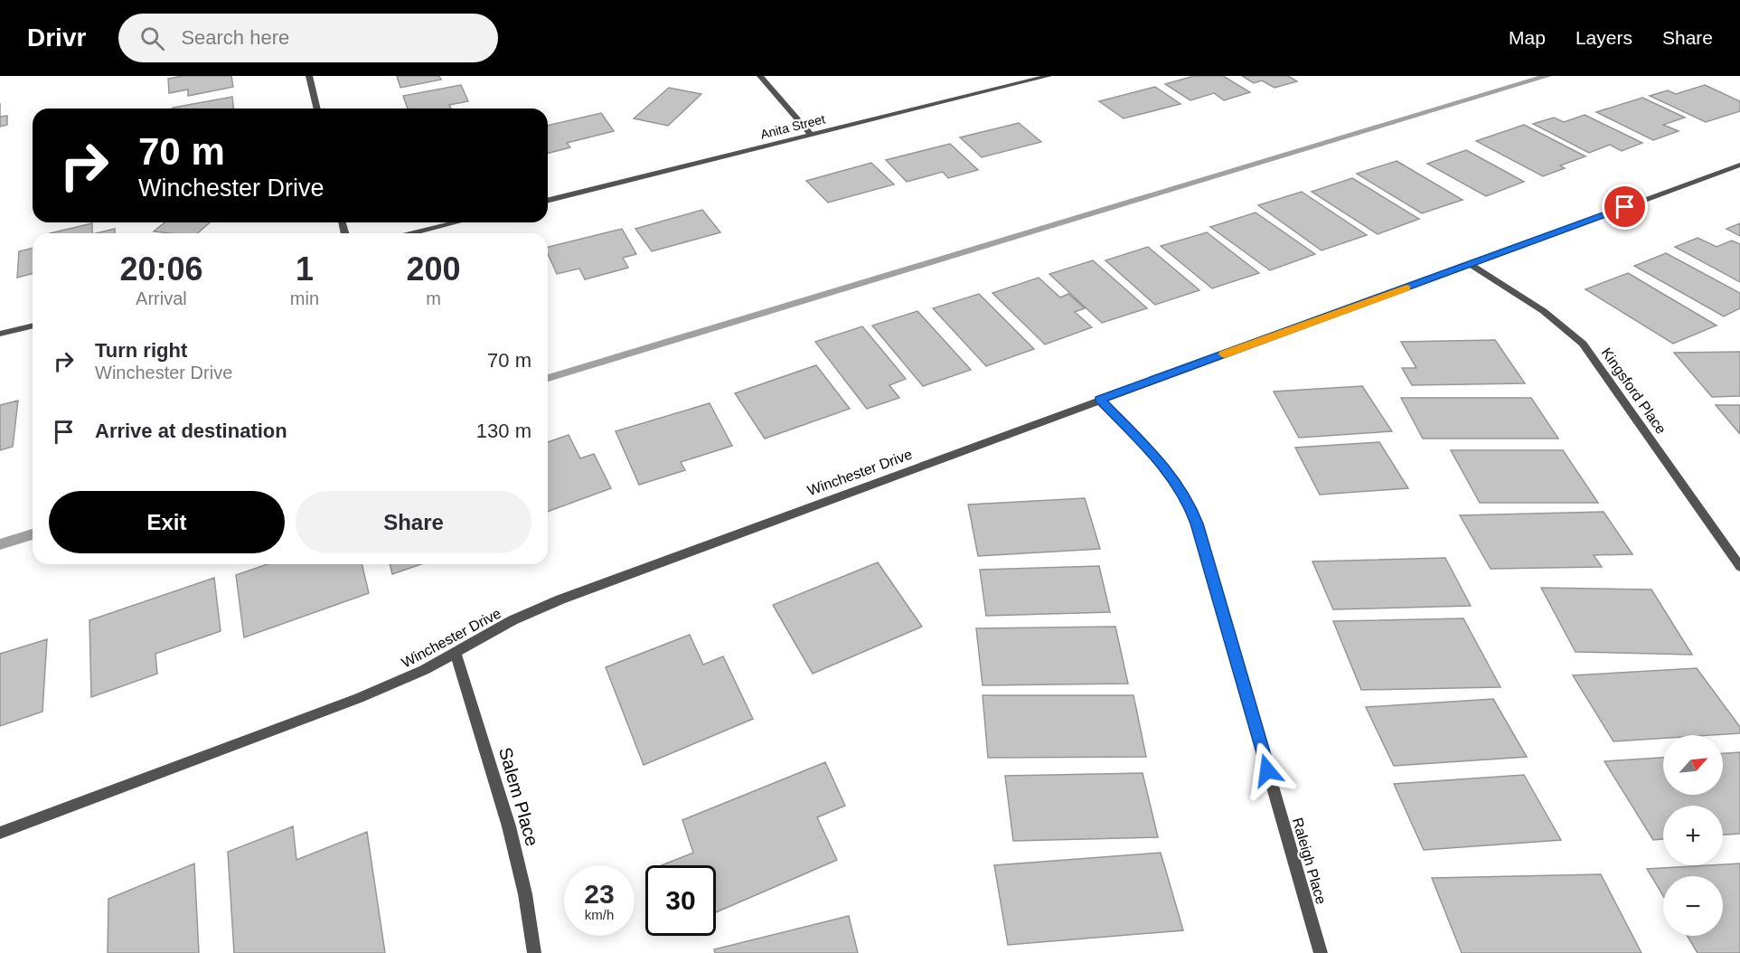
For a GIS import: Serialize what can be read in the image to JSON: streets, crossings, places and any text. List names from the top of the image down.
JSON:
{
  "streets": {
    "street": [
      "Anita Street",
      "Kingsford Place",
      "Winchester Drive",
      "Salem Place",
      "Raleigh Place"
    ]
  },
  "crossings": [
    ["Kingsford Place", "Winchester Drive"],
    ["Winchester Drive", "Salem Place"],
    ["Winchester Drive", "Raleigh Place"]
  ],
  "north": "top right",
  "page": {
    "header": "Drivr",
    "search": "Search here",
    "nav": ["Map", "Layers", "Share"],
    "turn": ["70 m", "Winchester Drive"],
    "eta": [
      "20:06",
      "Arrival",
      "1",
      "min",
      "200",
      "m"
    ],
    "list": [
      {
        "name": "Turn right",
        "note": "Winchester Drive",
        "value": "70 m"
      },
      {
        "name": "Arrive at destination",
        "value": "130 m"
      }
    ],
    "buttons": ["Exit", "Share"],
    "map_buttons": ["+", "−"],
    "speed": "23 km/h",
    "limit": "30"
  }
}
